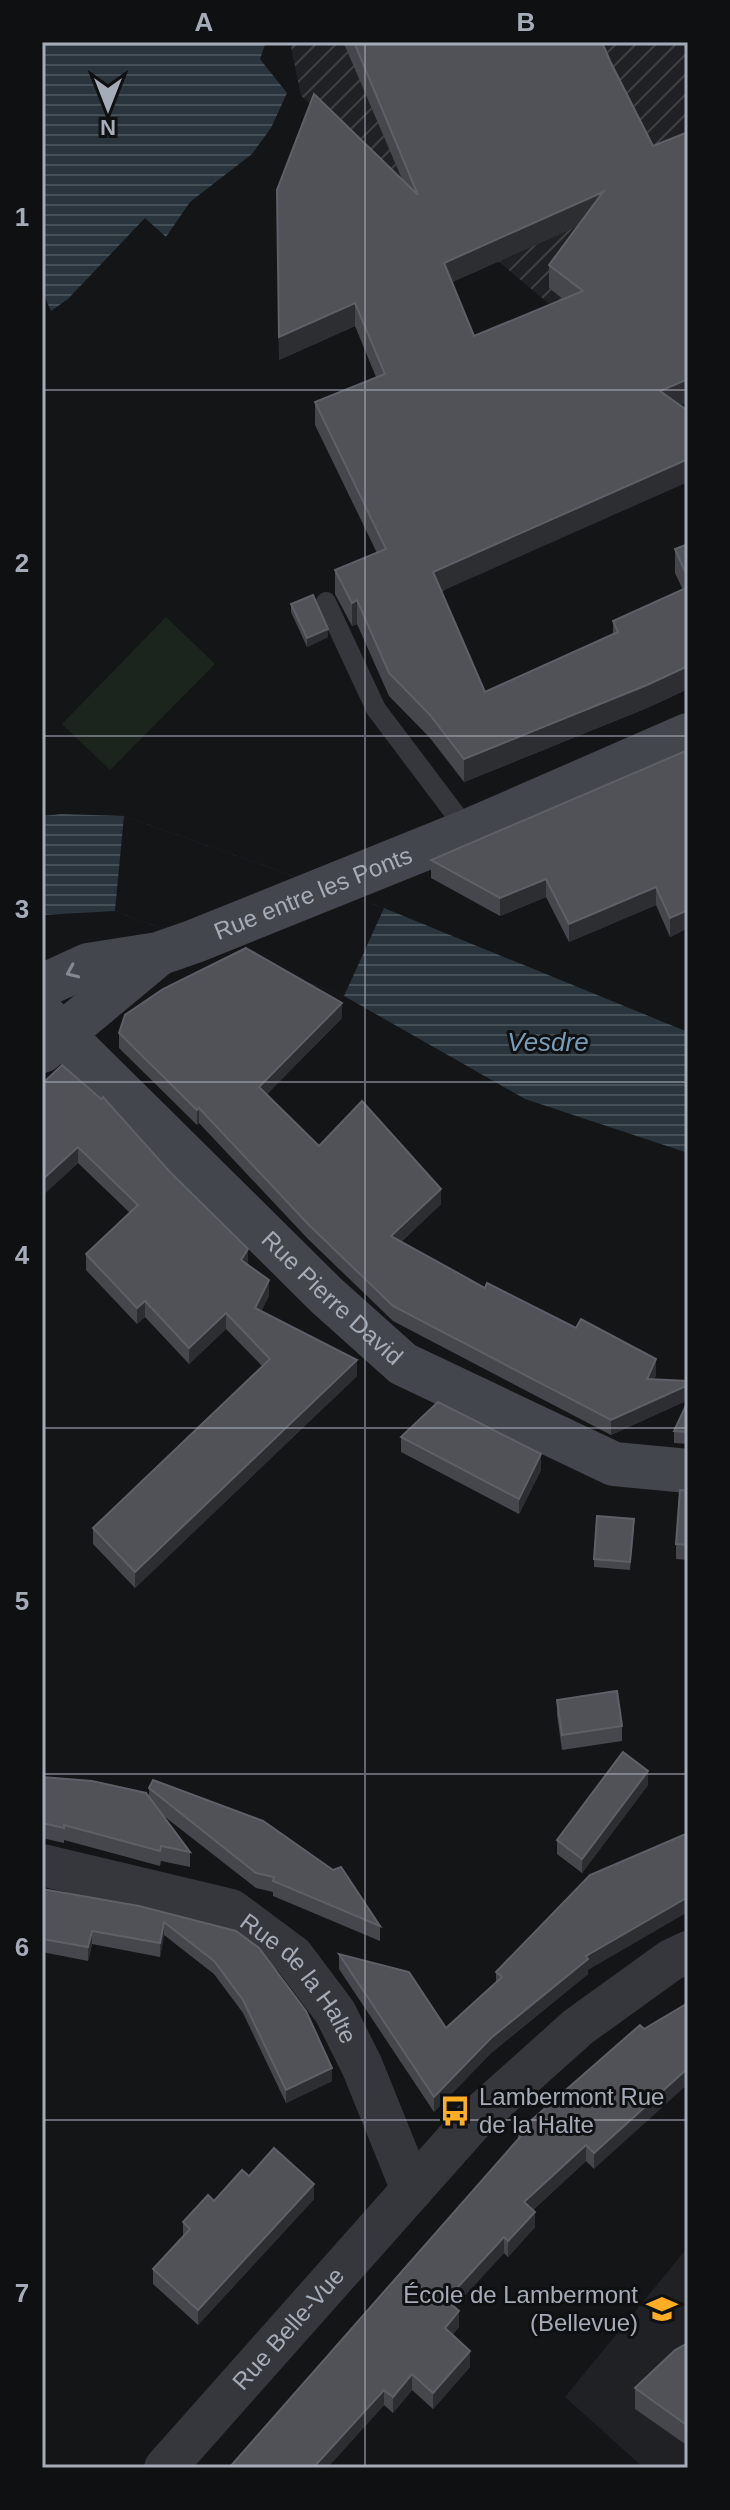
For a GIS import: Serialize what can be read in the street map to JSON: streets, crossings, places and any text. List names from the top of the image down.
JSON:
{
  "streets": {
    "street": [
      "Rue entre les Ponts",
      "Rue Pierre David",
      "Rue de la Halte",
      "Rue Belle-Vue"
    ]
  },
  "crossings": [
    ["Rue entre les Ponts", "Rue Pierre David"],
    ["Rue de la Halte", "Rue Belle-Vue"]
  ],
  "water": ["Vesdre"],
  "places": {
    "bus stop": ["Lambermont Rue de la Halte"],
    "school or university": ["École de Lambermont (Bellevue)"]
  },
  "north": "bottom",
  "grid": {
    "columns": ["A", "B"],
    "rows": [
      "1",
      "2",
      "3",
      "4",
      "5",
      "6",
      "7"
    ]
  }
}
